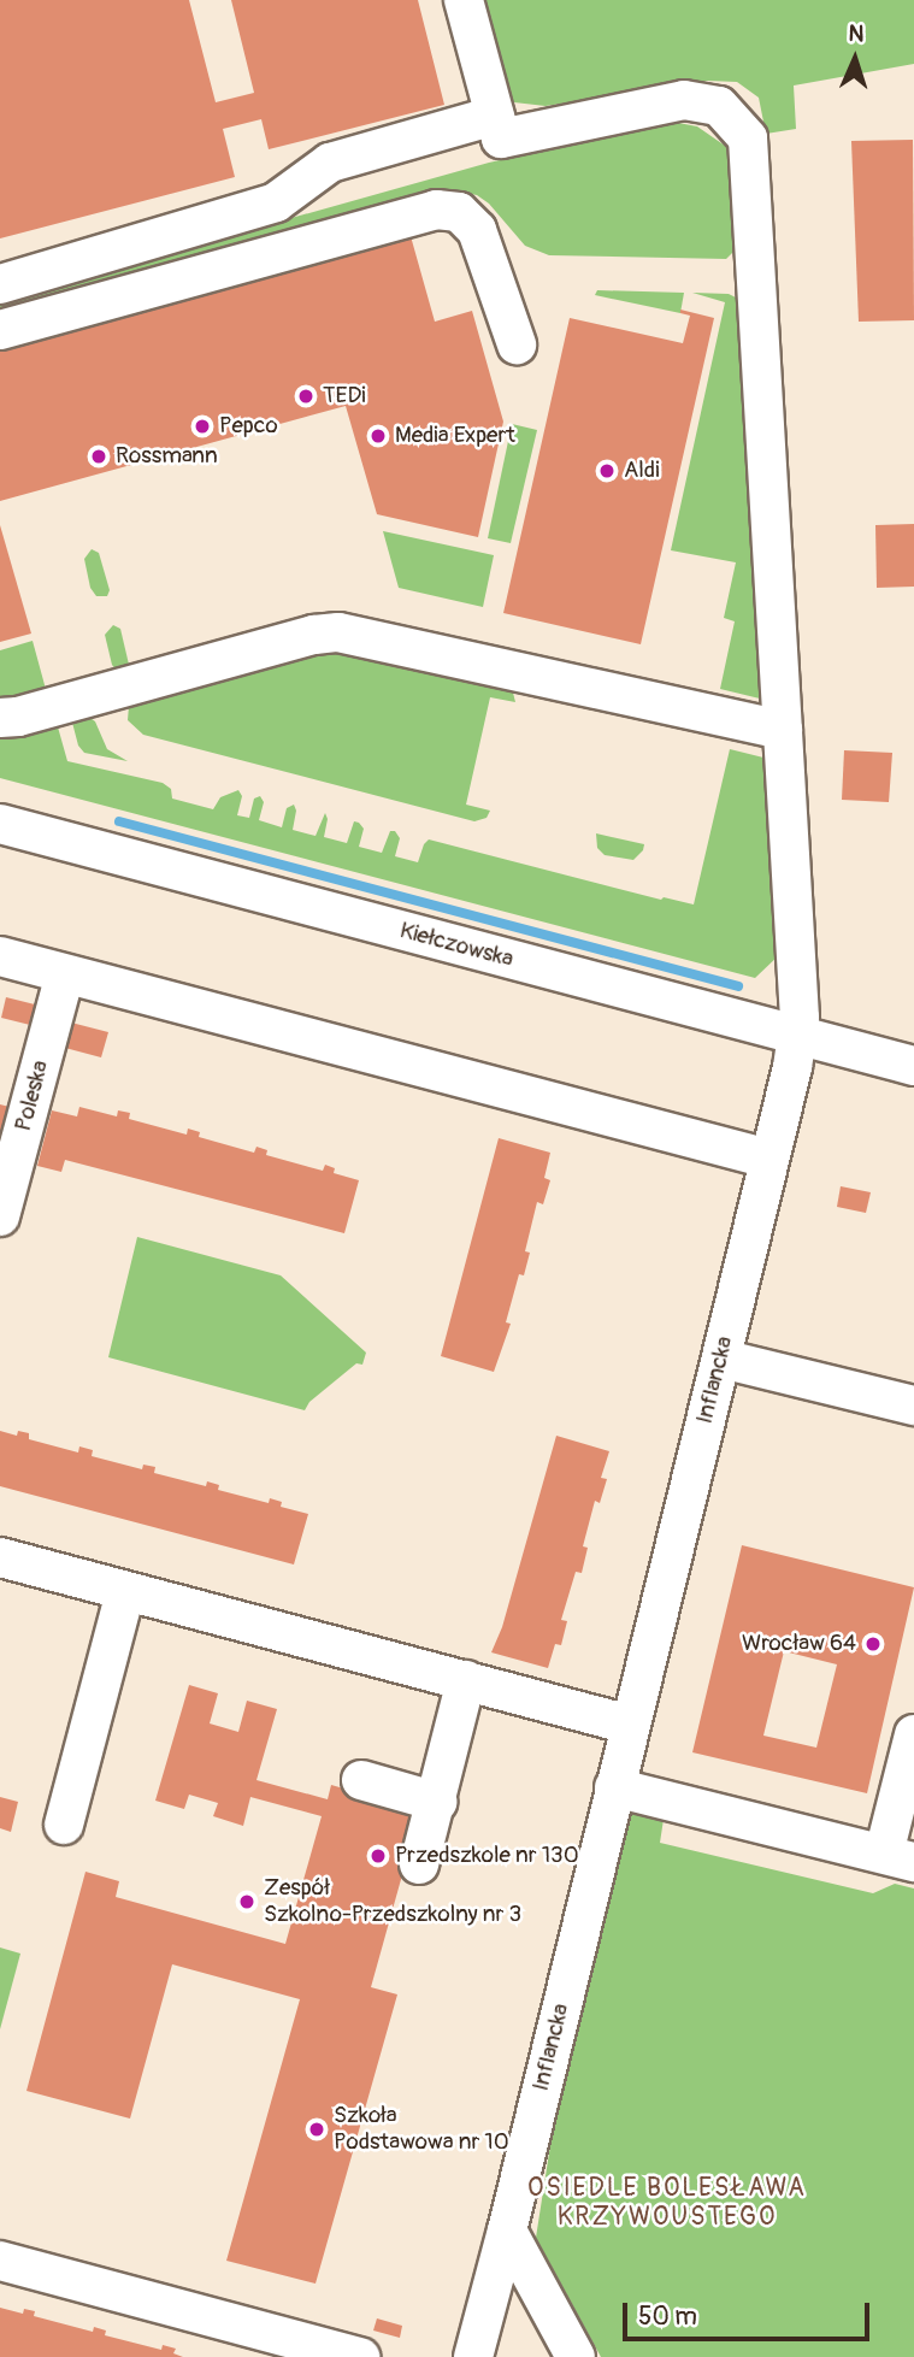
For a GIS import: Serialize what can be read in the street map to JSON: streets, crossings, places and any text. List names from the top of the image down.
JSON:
{
  "streets": {
    "street": ["Kiełczowska", "Poleska", "Inflancka"]
  },
  "crossings": [
    ["Kiełczowska", "Inflancka"]
  ],
  "districts": ["OSIEDLE BOLESŁAWA KRZYWOUSTEGO"],
  "places": [
    "TEDi",
    "Pepco",
    "Media Expert",
    "Rossmann",
    "Aldi",
    "Wrocław 64",
    "Przedszkole nr 130",
    "Zespół Szkolno-Przedszkolny nr 3",
    "Szkoła Podstawowa nr 10"
  ],
  "scale_bar": "50 m",
  "north": "top"
}
